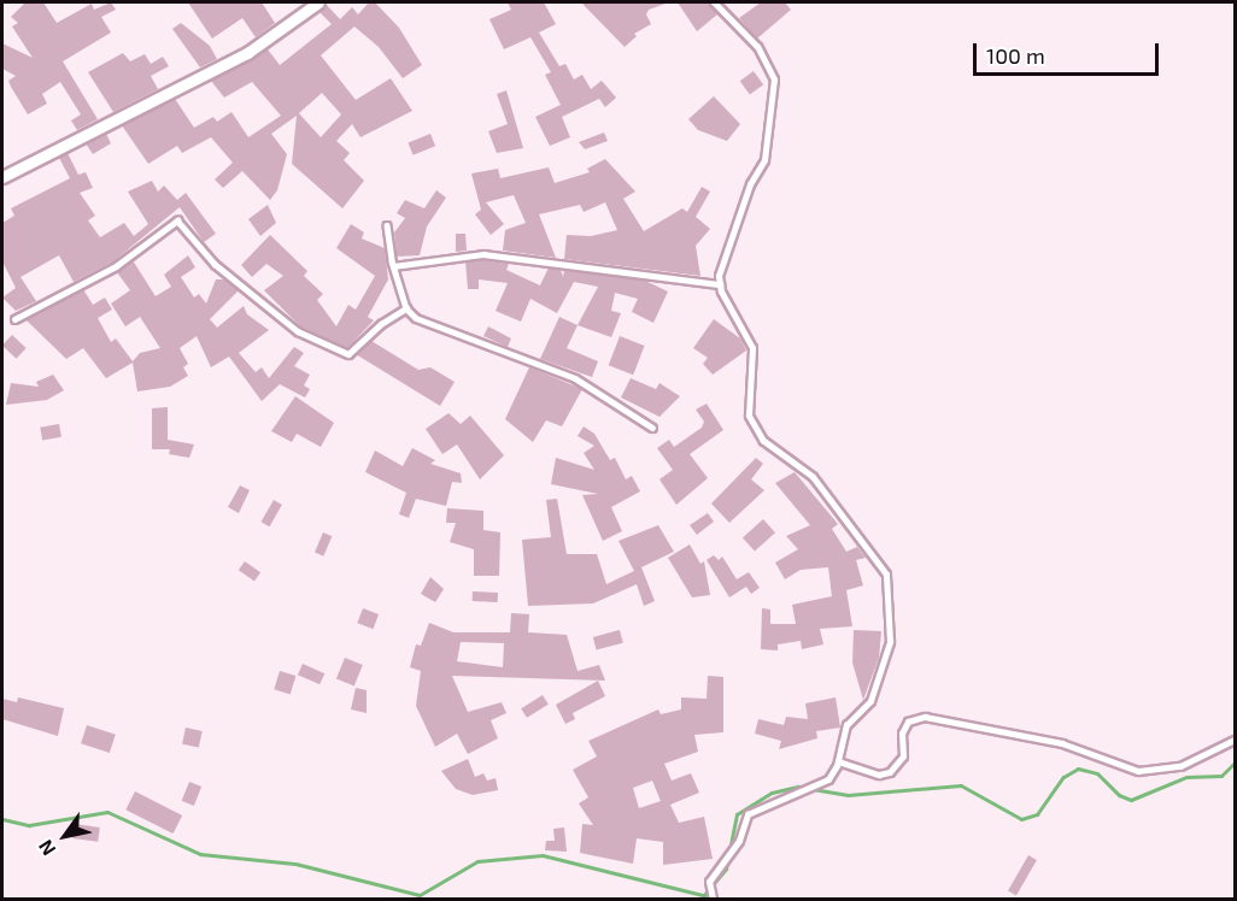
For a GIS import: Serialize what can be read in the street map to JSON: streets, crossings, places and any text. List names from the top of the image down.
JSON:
{
  "scale_bar": "100 m",
  "north": "bottom left"
}
